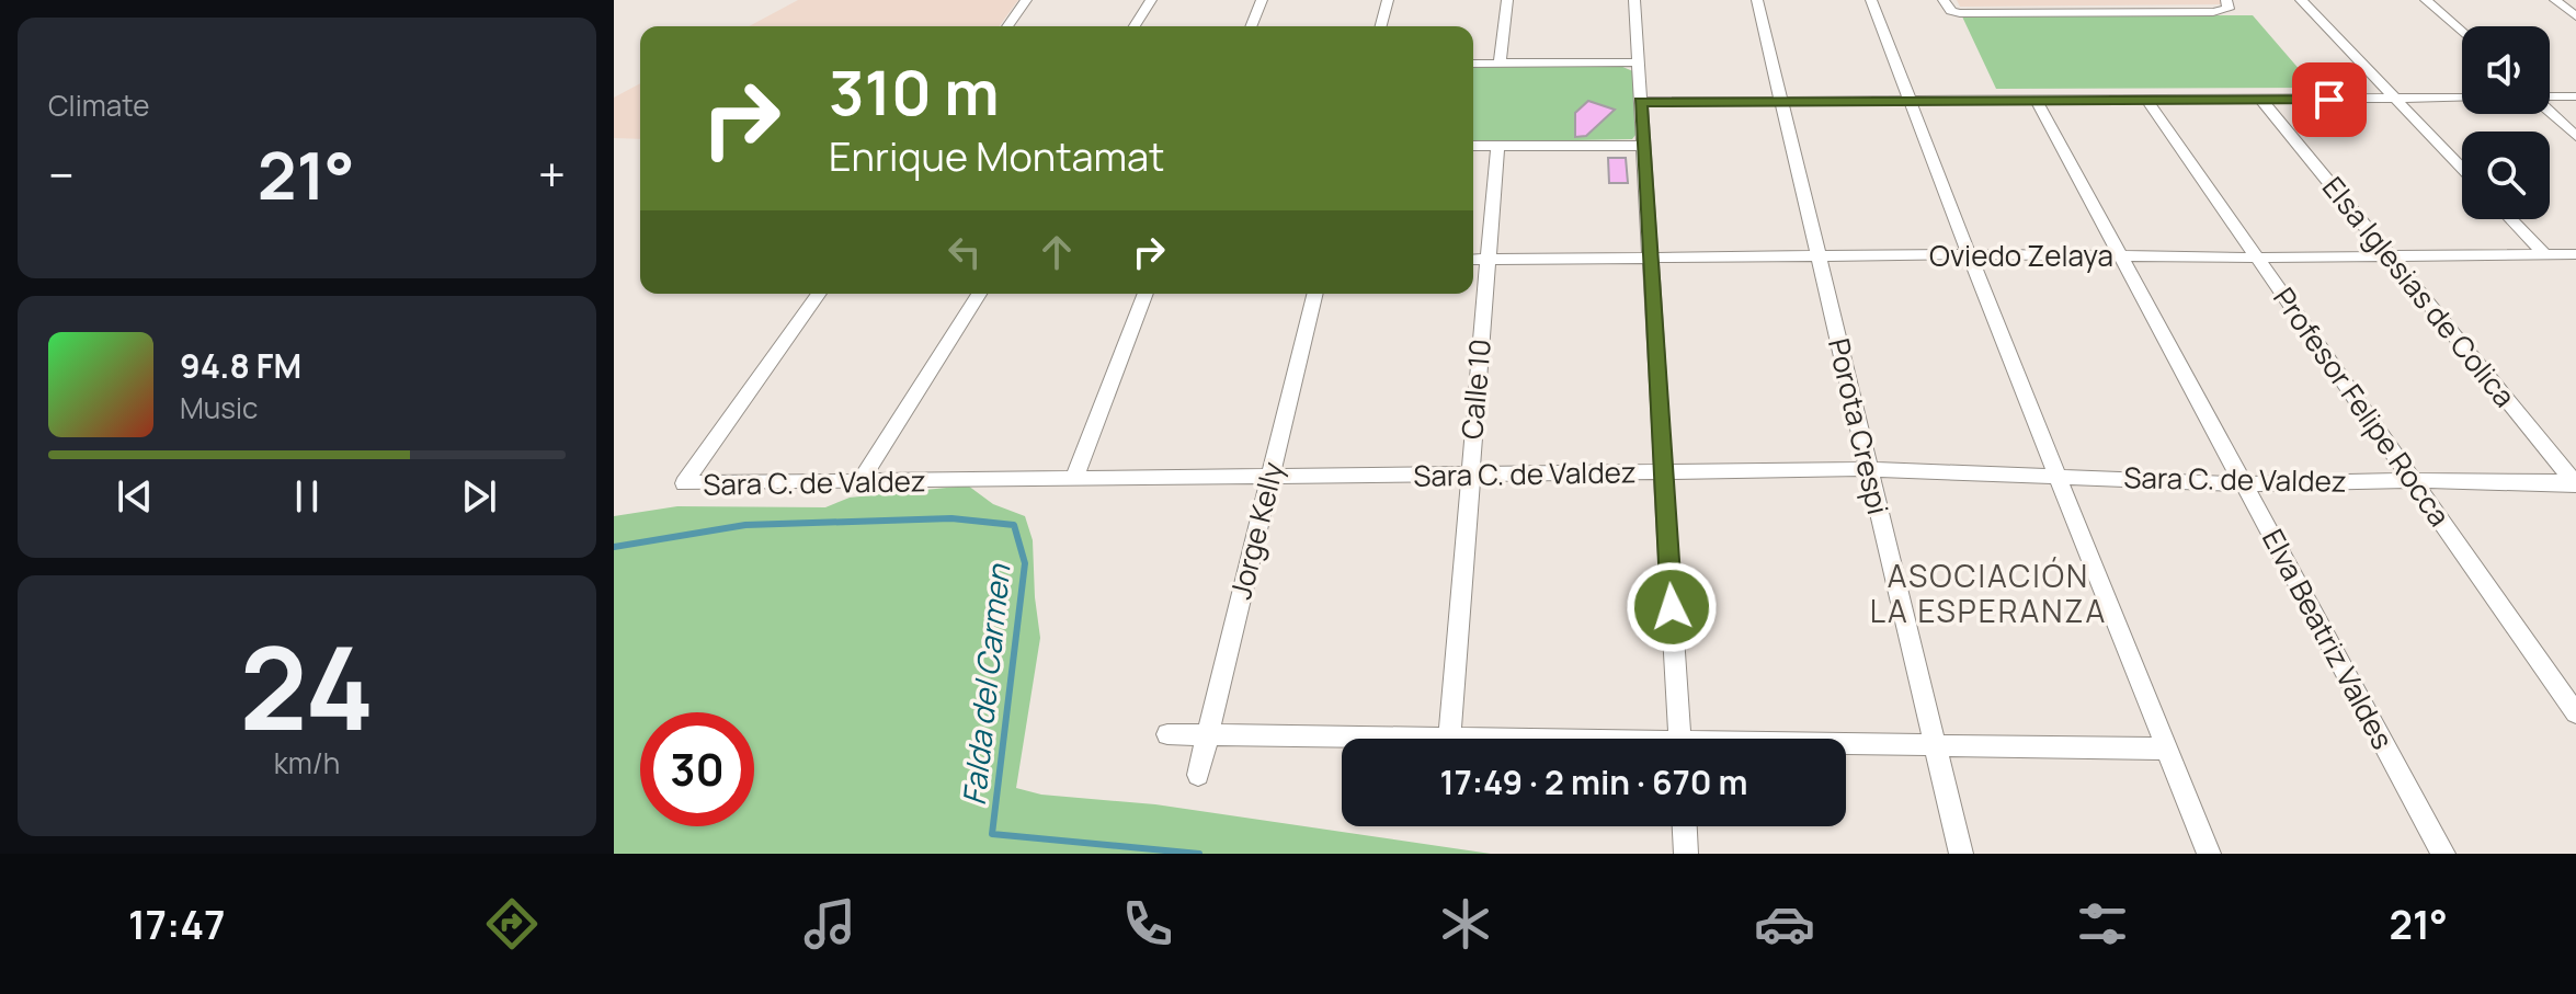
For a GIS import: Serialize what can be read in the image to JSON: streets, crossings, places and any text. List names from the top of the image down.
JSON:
{
  "streets": {
    "street": [
      "Oviedo Zelaya",
      "Elsa Iglesias de Colica",
      "Calle 10",
      "Profesor Felipe Rocca",
      "Porota Crespi",
      "Sara C. de Valdez",
      "Jorge Kelly",
      "Elva Beatriz Valdes"
    ]
  },
  "crossings": [
    ["Oviedo Zelaya", "Elsa Iglesias de Colica"],
    ["Oviedo Zelaya", "Calle 10"],
    ["Oviedo Zelaya", "Profesor Felipe Rocca"],
    ["Oviedo Zelaya", "Porota Crespi"],
    ["Oviedo Zelaya", "Elva Beatriz Valdes"],
    ["Elsa Iglesias de Colica", "Sara C. de Valdez"],
    ["Calle 10", "Sara C. de Valdez"],
    ["Profesor Felipe Rocca", "Sara C. de Valdez"],
    ["Porota Crespi", "Sara C. de Valdez"],
    ["Sara C. de Valdez", "Jorge Kelly"],
    ["Sara C. de Valdez", "Elva Beatriz Valdes"]
  ],
  "districts": ["ASOCIACIÓN LA ESPERANZA"],
  "water": ["Falda del Carmen"],
  "page": {
    "tile": [
      "Climate",
      ["24", "km/h"]
    ],
    "turn": ["310 m", "Enrique Montamat"],
    "heat": ["−", "21°", "+"],
    "song": ["94.8 FM", "Music"],
    "limit": "30",
    "trip": "17:49 · 2 min · 670 m",
    "tabs": ["17:47", "21°"]
  }
}
